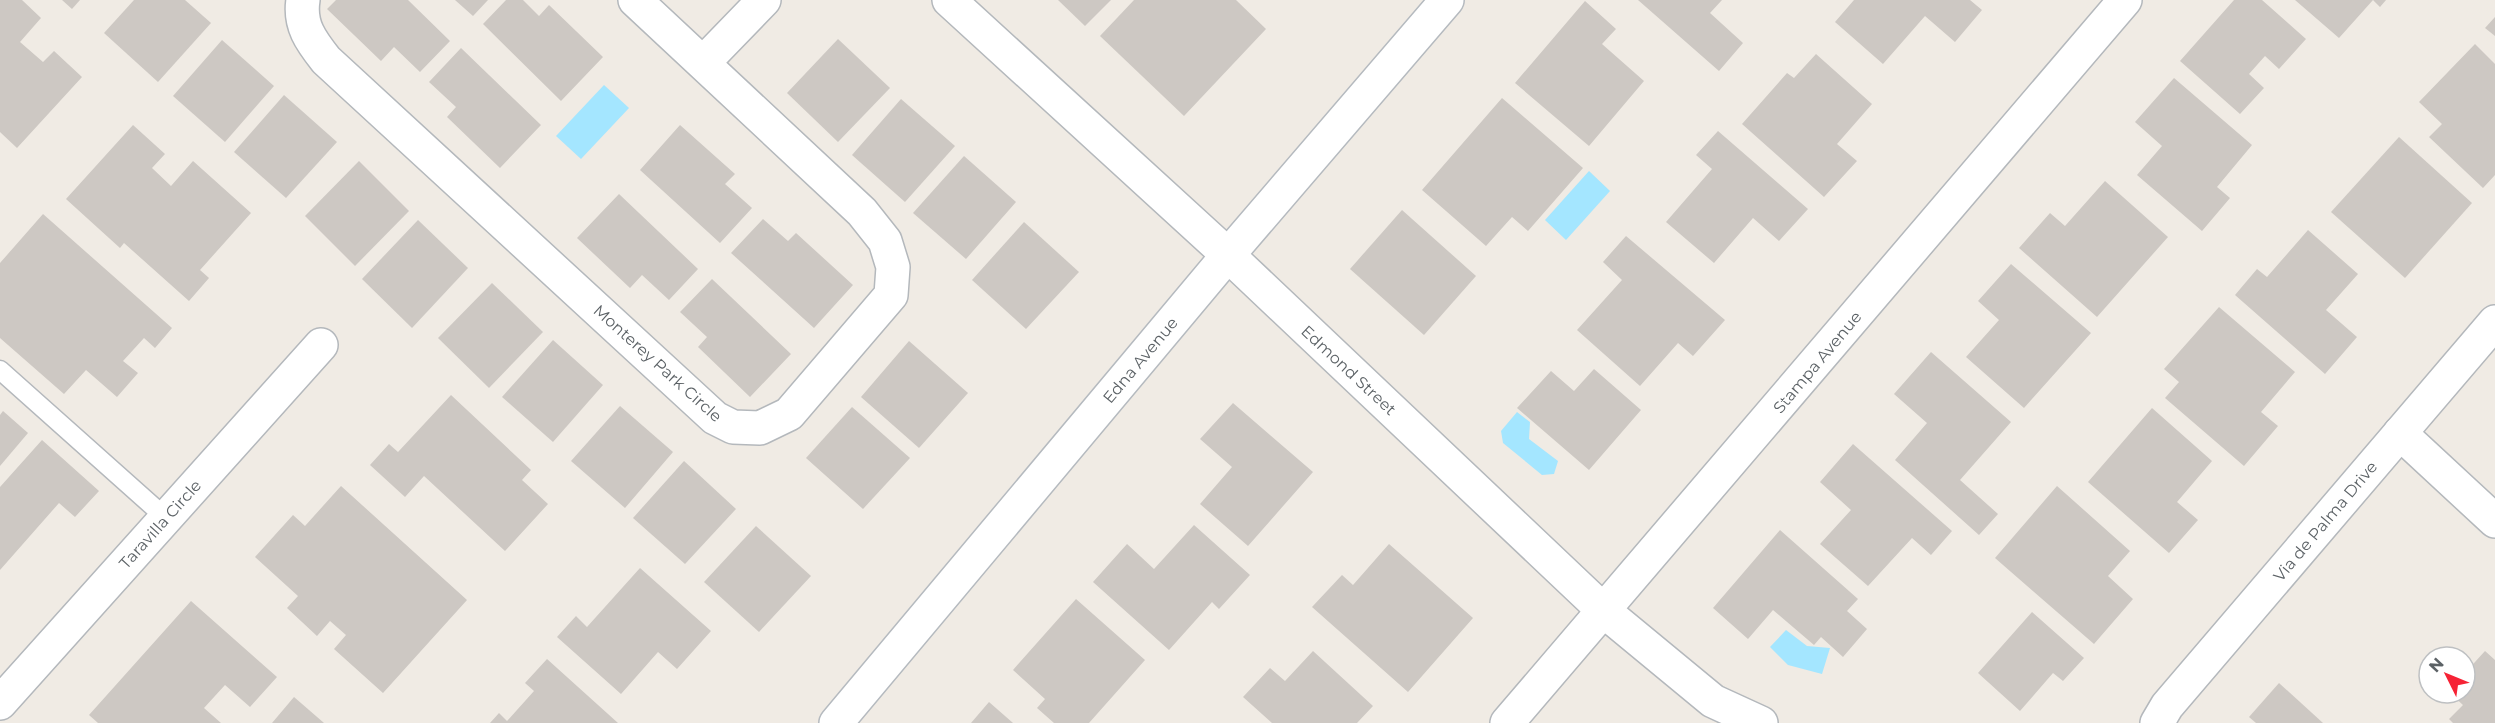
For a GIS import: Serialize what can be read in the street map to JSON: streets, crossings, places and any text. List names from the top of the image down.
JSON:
{
  "streets": {
    "street": [
      "Edna Avenue",
      "Stampa Avenue",
      "Monterey Park Circle",
      "Edmond Street",
      "Via de Palma Drive",
      "Taravilla Circle"
    ]
  },
  "crossings": [
    ["Edna Avenue", "Edmond Street"],
    ["Stampa Avenue", "Edmond Street"]
  ],
  "north": "top left"
}
